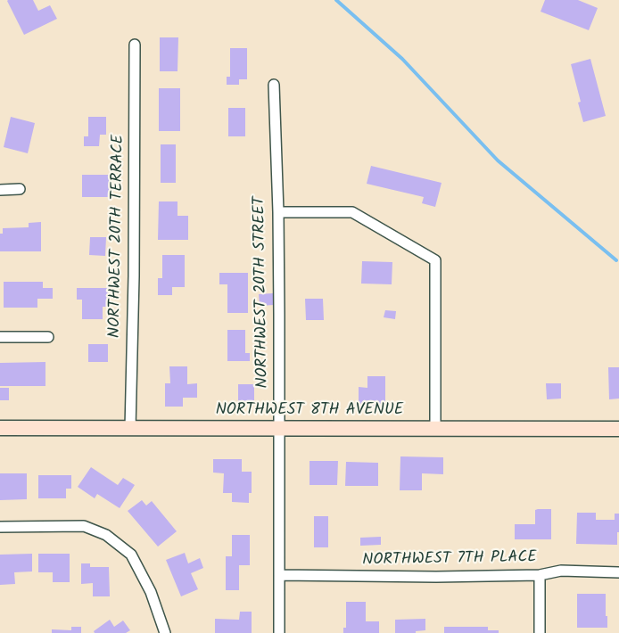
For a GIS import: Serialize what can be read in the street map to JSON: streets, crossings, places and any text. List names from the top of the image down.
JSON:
{
  "streets": {
    "street": [
      "NORTHWEST 20TH TERRACE",
      "NORTHWEST 20TH STREET",
      "NORTHWEST 8TH AVENUE",
      "NORTHWEST 7TH PLACE"
    ]
  },
  "crossings": [
    ["NORTHWEST 20TH TERRACE", "NORTHWEST 8TH AVENUE"],
    ["NORTHWEST 20TH STREET", "NORTHWEST 8TH AVENUE"],
    ["NORTHWEST 20TH STREET", "NORTHWEST 7TH PLACE"]
  ]
}
